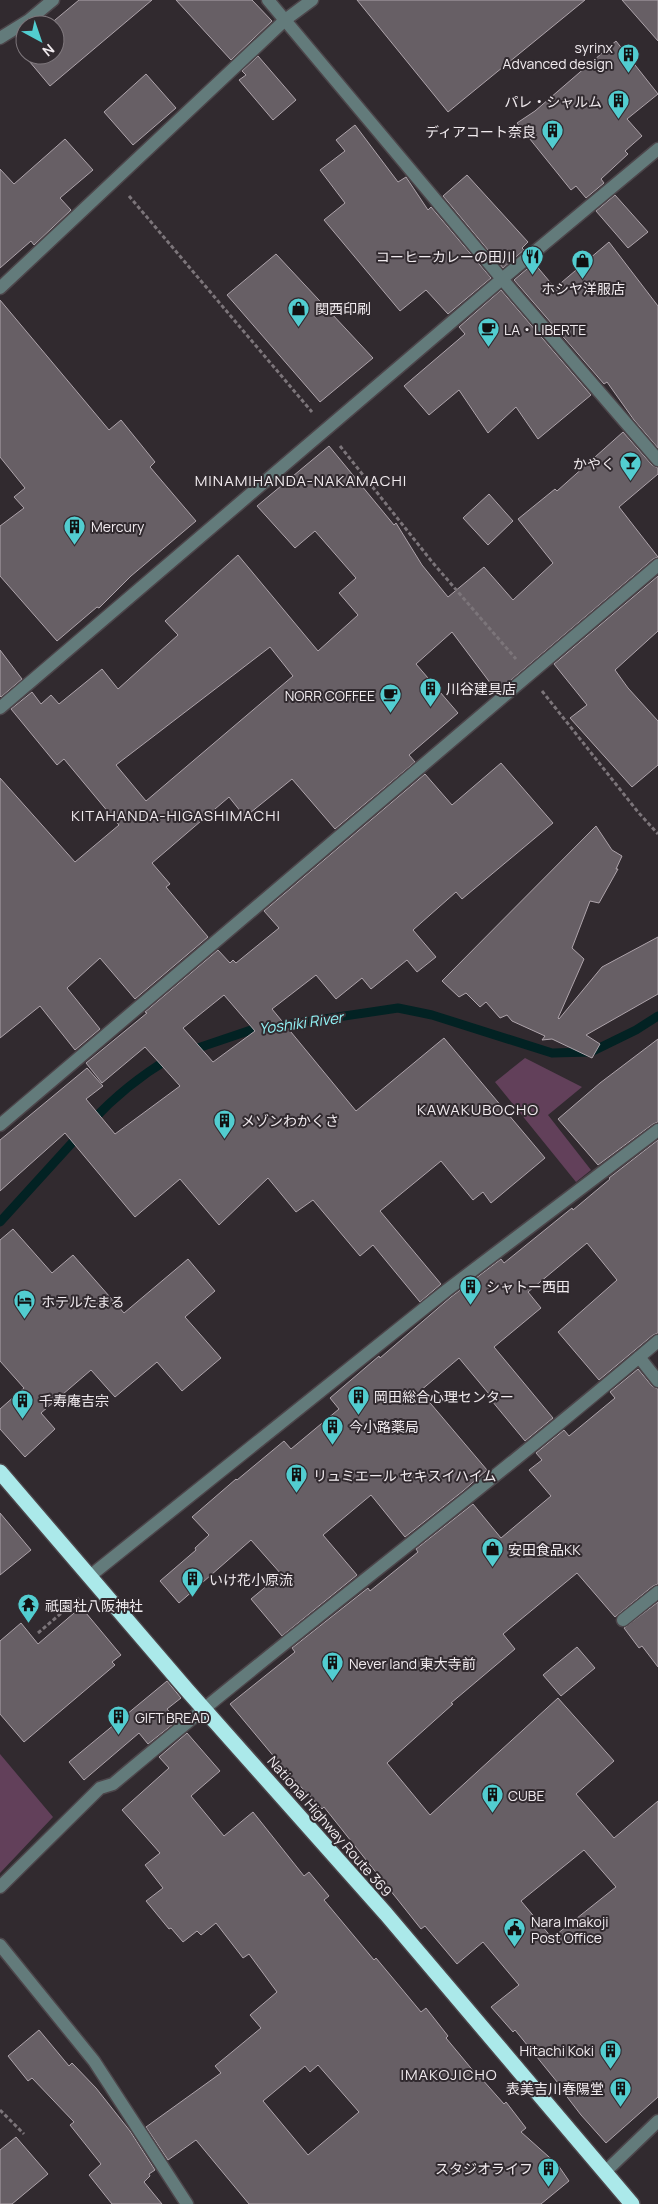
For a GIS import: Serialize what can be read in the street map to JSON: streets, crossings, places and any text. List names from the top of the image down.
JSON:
{
  "streets": {
    "highway": ["National Highway Route 369"]
  },
  "districts": [
    "MINAMIHANDA-NAKAMACHI",
    "KITAHANDA-HIGASHIMACHI",
    "KAWAKUBOCHO",
    "IMAKOJICHO"
  ],
  "water": ["Yoshiki River"],
  "places": {
    "building": [
      "syrinx Advanced design",
      "パレ・シャルム",
      "ディアコート奈良",
      "Mercury",
      "川谷建具店",
      "メゾンわかくさ",
      "シャトー西田",
      "岡田総合心理センター",
      "千寿庵吉宗",
      "今小路薬局",
      "リュミエール セキスイハイム",
      "いけ花小原流",
      "Never land 東大寺前",
      "GIFT BREAD",
      "CUBE",
      "Hitachi Koki",
      "表美吉川春陽堂",
      "スタジオライフ"
    ],
    "restaurant": ["コーヒーカレーの田川"],
    "shop": ["ホシヤ洋服店", "関西印刷", "安田食品KK"],
    "cafe": ["LA・LIBERTE", "NORR COFFEE"],
    "bar": ["かやく"],
    "hotel": ["ホテルたまる"],
    "temple": ["祇園社八阪神社"],
    "public building": ["Nara Imakoji Post Office"]
  },
  "north": "bottom right"
}
